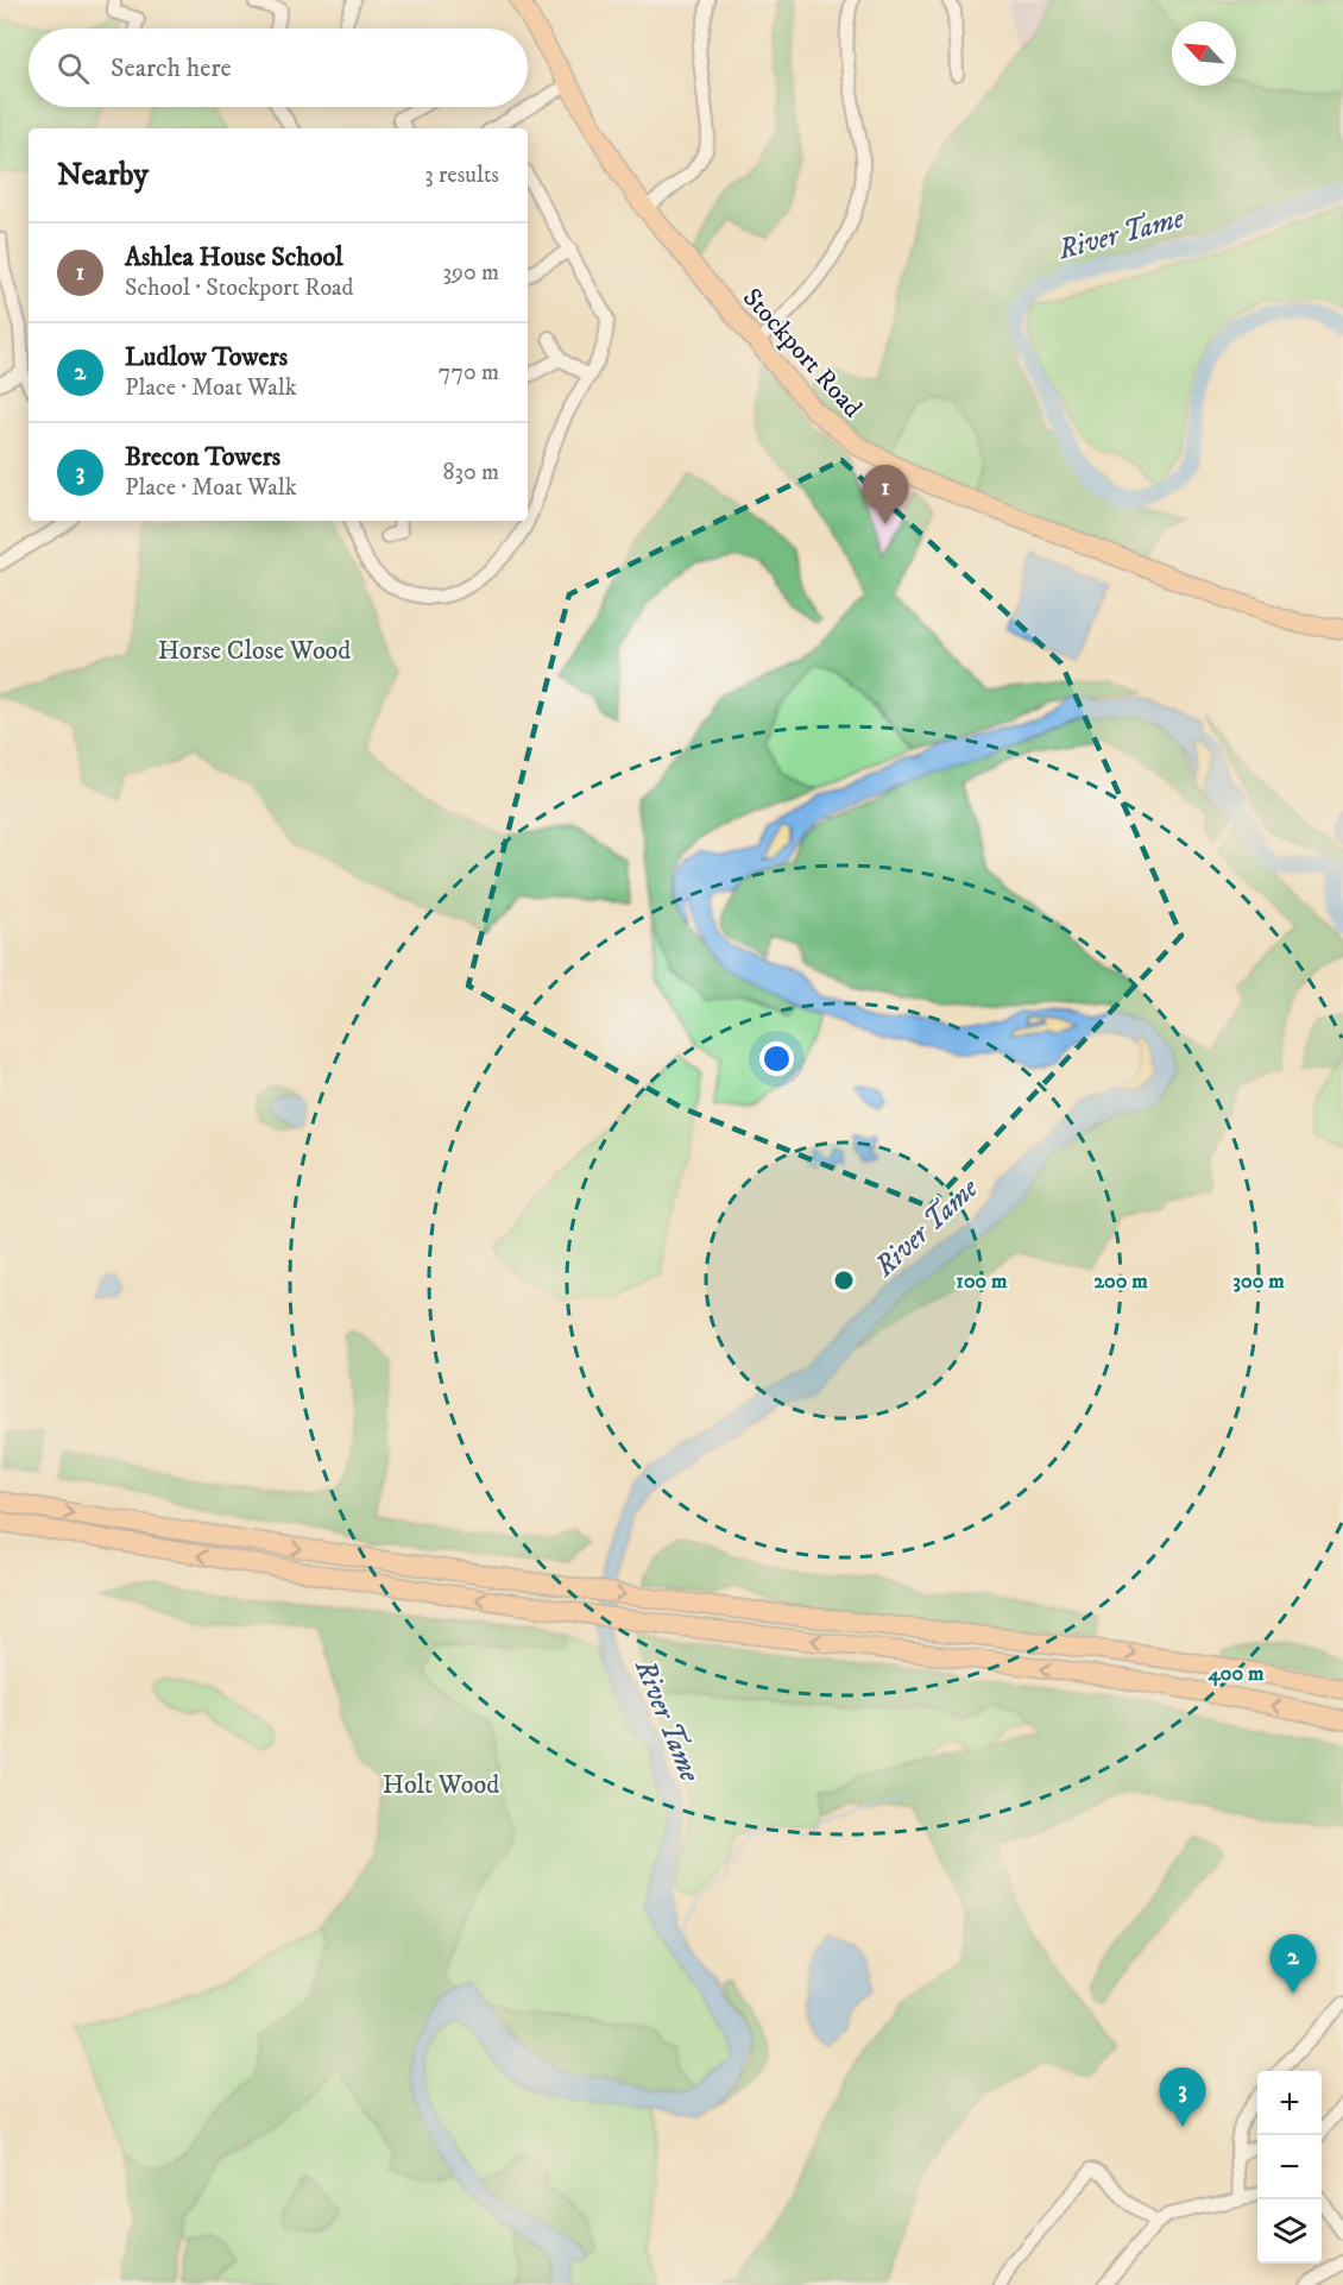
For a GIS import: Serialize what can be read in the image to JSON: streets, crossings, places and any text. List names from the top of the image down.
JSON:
{
  "streets": {
    "highway": ["Stockport Road"]
  },
  "water": ["River Tame"],
  "parks": ["Horse Close Wood", "Holt Wood"],
  "north": "top left",
  "page": {
    "search": "Search here",
    "heading": ["Nearby", "3 results"],
    "list": [
      {
        "mark": "1",
        "name": "Ashlea House School",
        "note": "School · Stockport Road",
        "value": "390 m"
      },
      {
        "mark": "2",
        "name": "Ludlow Towers",
        "note": "Place · Moat Walk",
        "value": "770 m"
      },
      {
        "mark": "3",
        "name": "Brecon Towers",
        "note": "Place · Moat Walk",
        "value": "830 m"
      }
    ],
    "pins": ["1", "2", "3"],
    "map_buttons": ["+", "−"]
  },
  "rings": [
    "100 m",
    "200 m",
    "300 m",
    "400 m"
  ]
}
